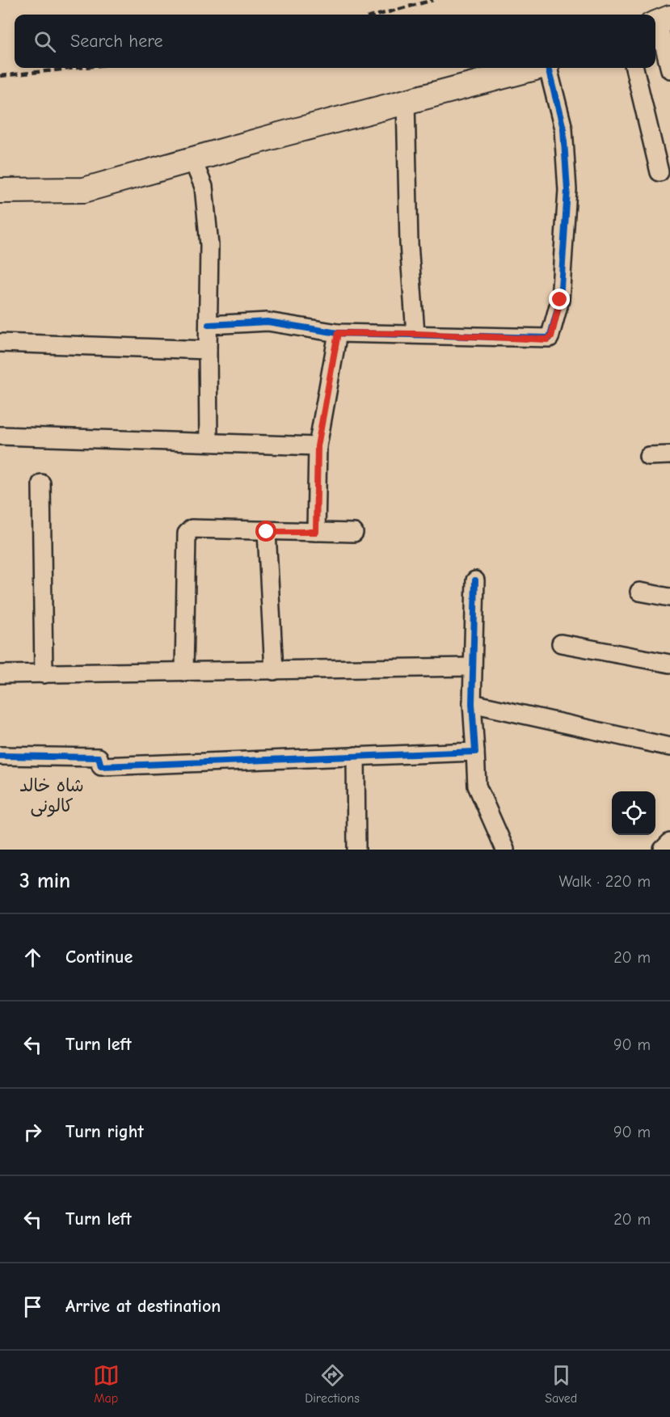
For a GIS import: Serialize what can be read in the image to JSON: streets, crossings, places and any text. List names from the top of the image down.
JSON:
{
  "districts": ["شاہ خالد کالونی"],
  "page": {
    "search": "Search here",
    "heading": ["3 min", "Walk · 220 m"],
    "list": [
      ["Continue", "20 m"],
      ["Turn left", "90 m"],
      ["Turn right", "90 m"],
      ["Turn left", "20 m"],
      "Arrive at destination"
    ],
    "nav": ["Map", "Directions", "Saved"]
  }
}
